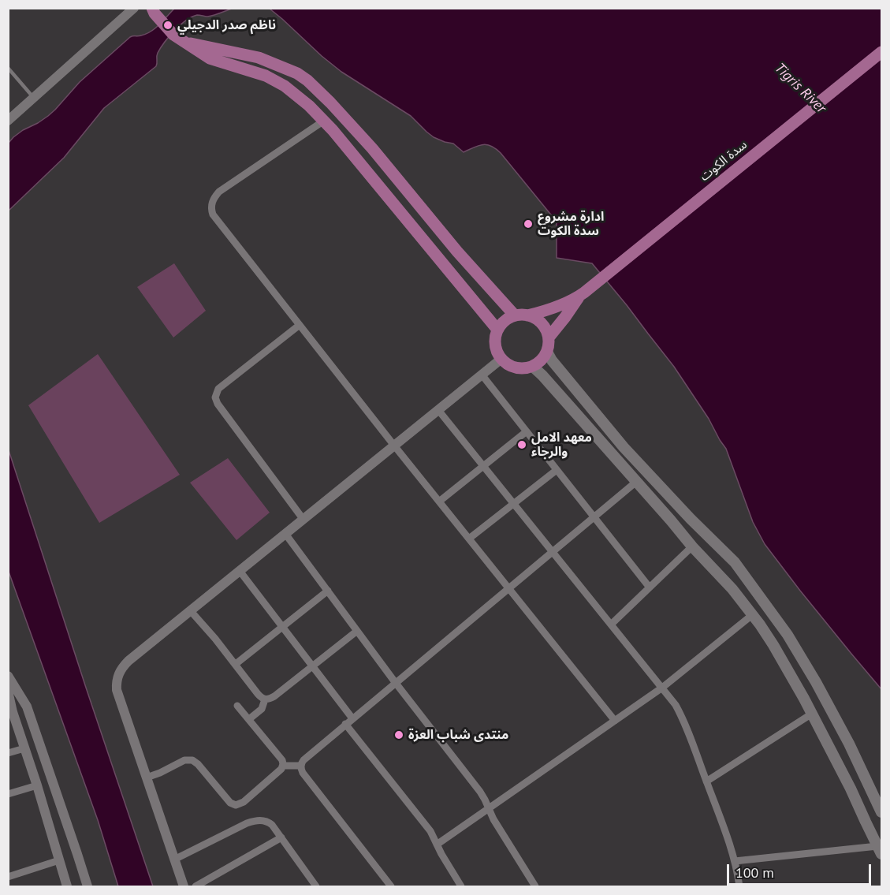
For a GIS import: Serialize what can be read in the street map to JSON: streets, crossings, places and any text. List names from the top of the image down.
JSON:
{
  "streets": {
    "main road": ["سدة الكوت"]
  },
  "water": ["Tigris River"],
  "places": [
    "ناظم صدر الدجيلي",
    "ادارة مشروع سدة الكوت",
    "معهد الامل والرجاء",
    "منتدى شباب العزة"
  ],
  "scale_bar": "100 m"
}
